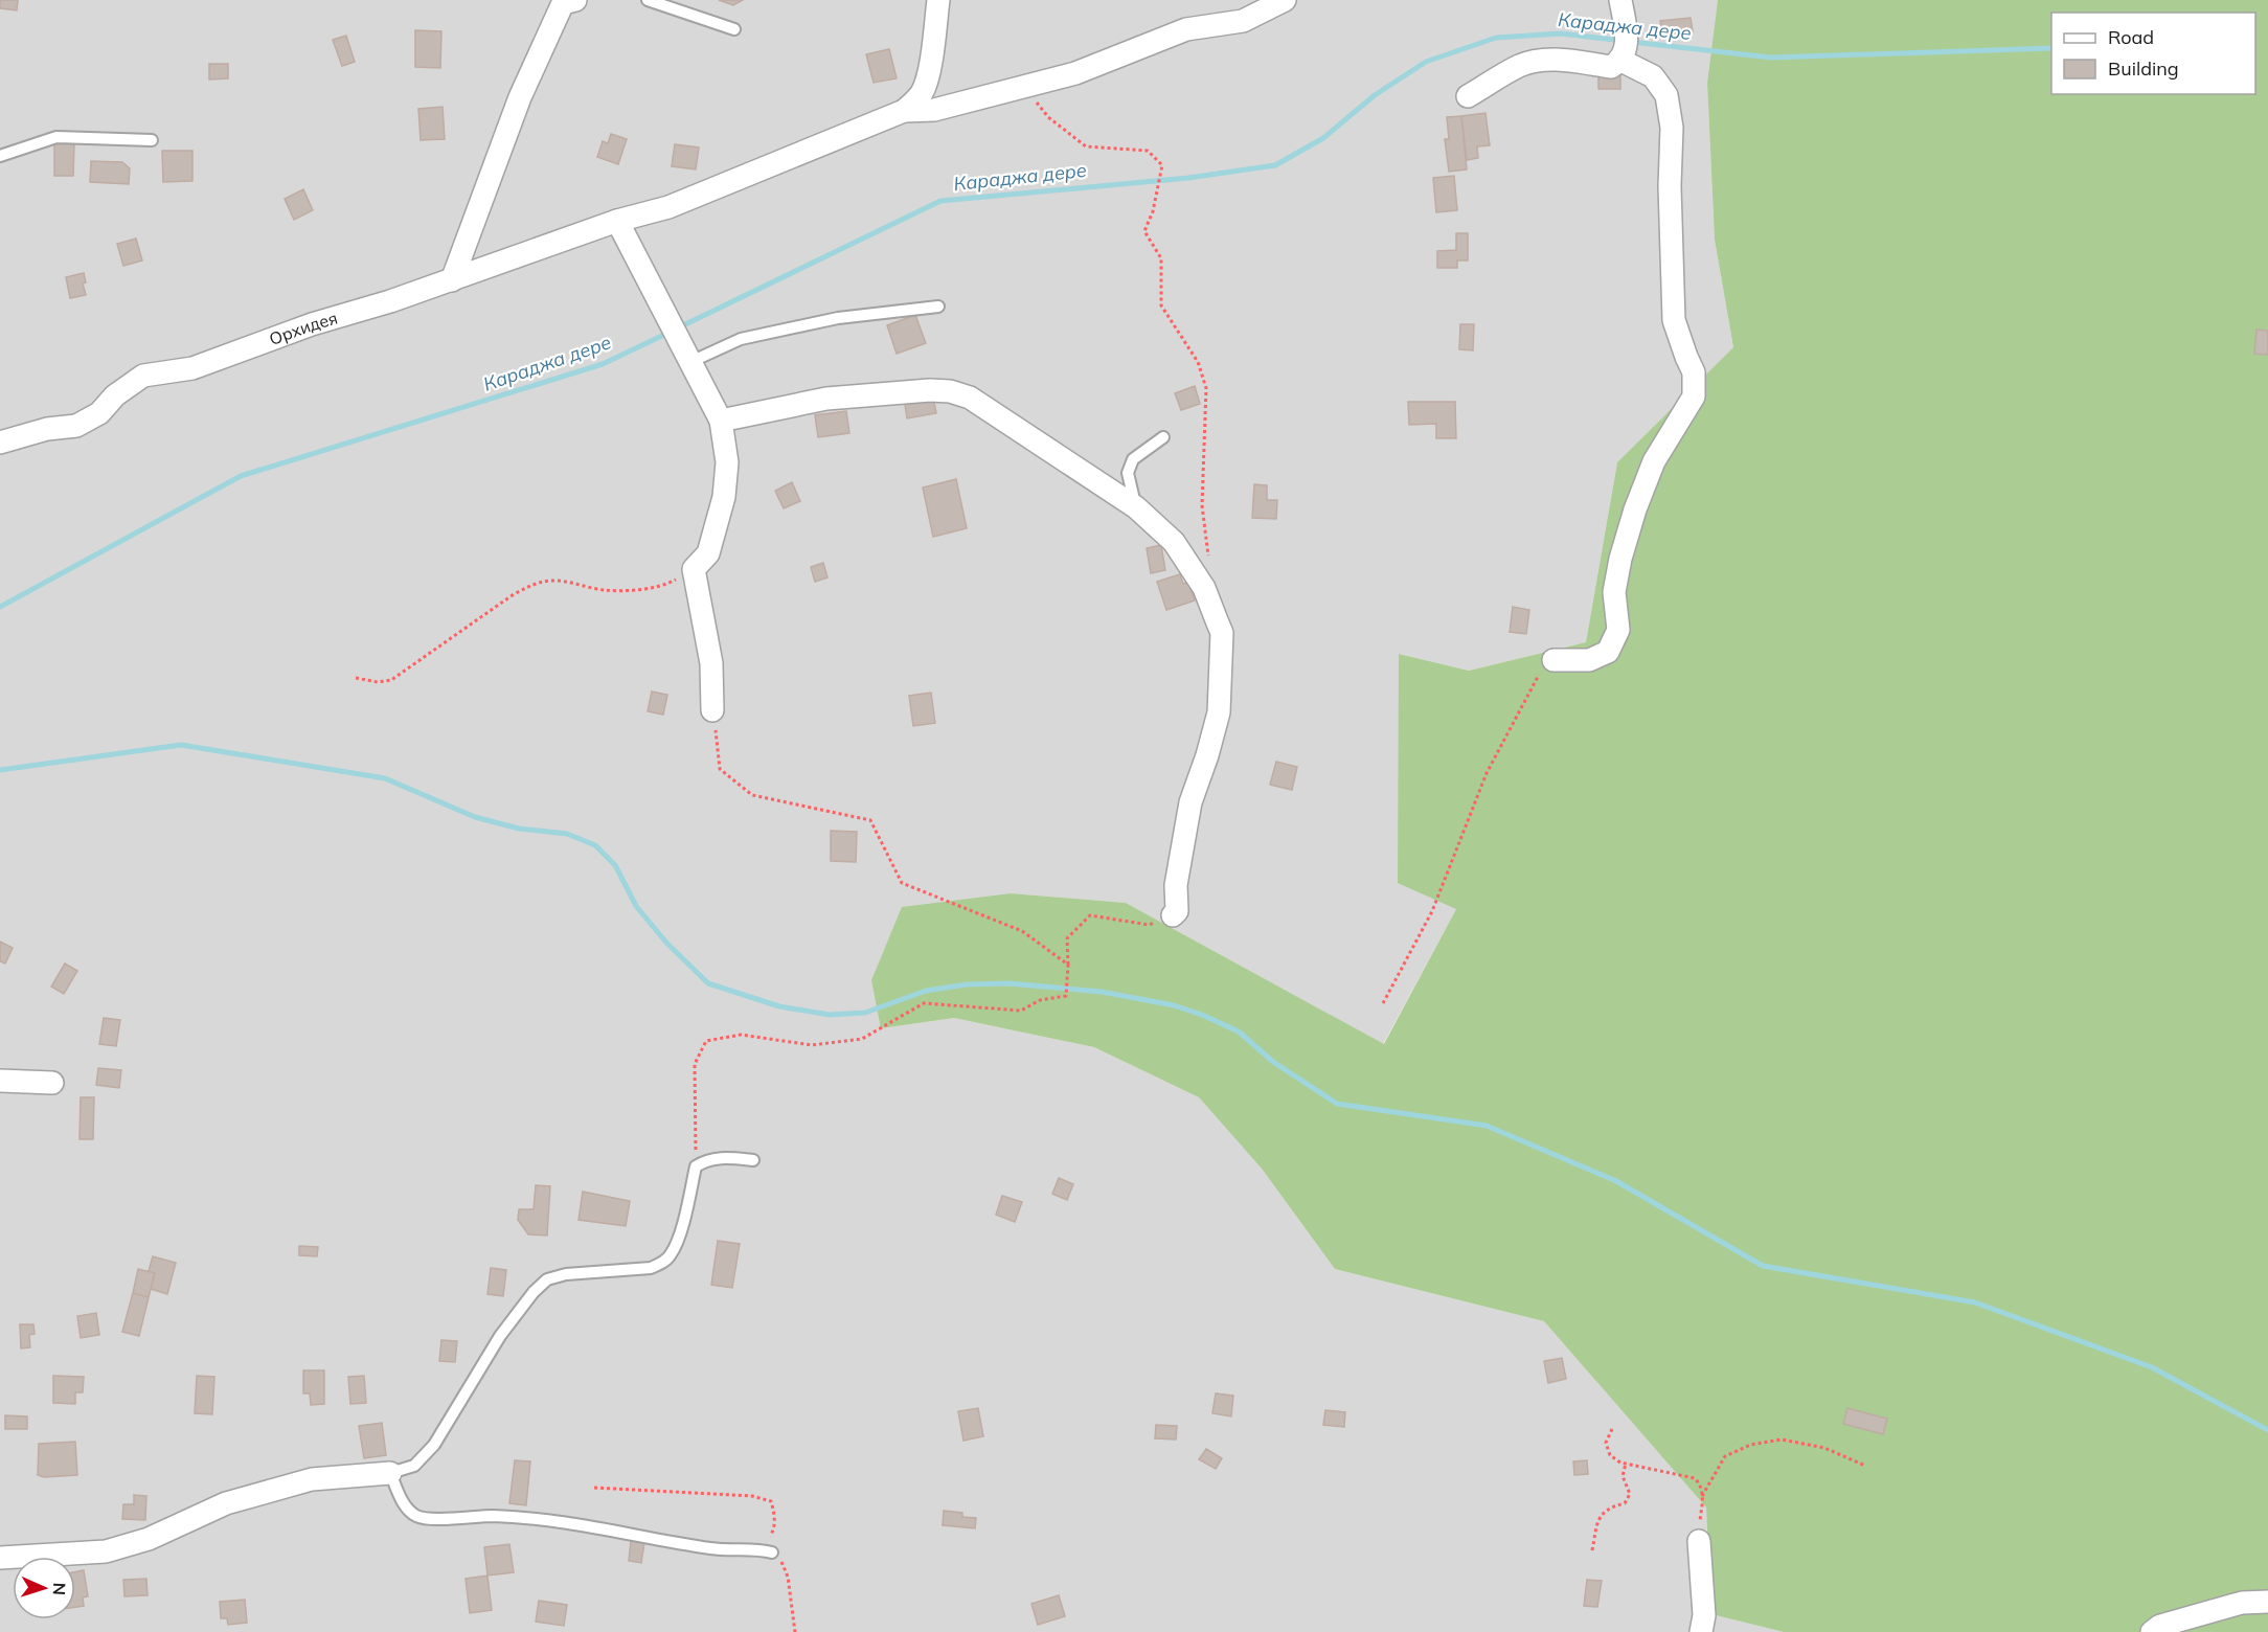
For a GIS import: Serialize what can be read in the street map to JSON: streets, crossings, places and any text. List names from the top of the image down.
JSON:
{
  "streets": {
    "street": ["Орхидея"]
  },
  "water": ["Караджа дере"],
  "legend": ["Road", "Building"],
  "north": "right"
}
